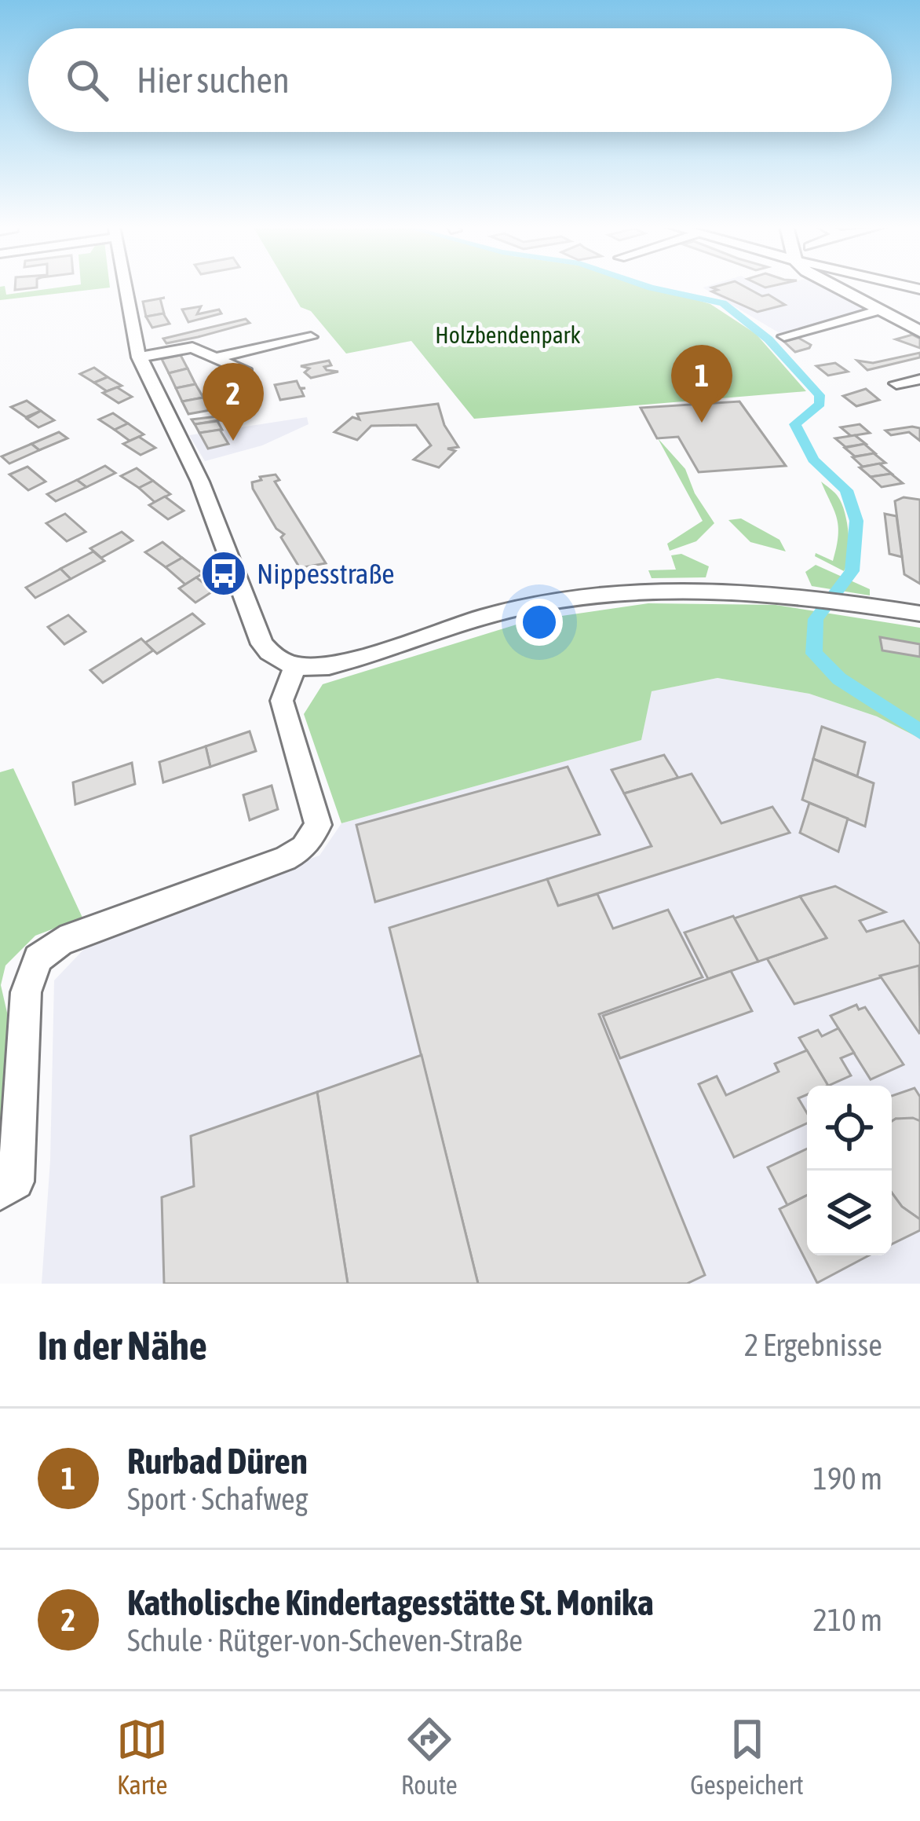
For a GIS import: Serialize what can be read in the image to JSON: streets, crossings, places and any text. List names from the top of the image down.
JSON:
{
  "parks": ["Holzbendenpark"],
  "places": {
    "bus stop": ["Nippesstraße"]
  },
  "page": {
    "search": "Hier suchen",
    "pins": ["1", "2"],
    "heading": ["In der Nähe", "2 Ergebnisse"],
    "list": [
      {
        "mark": "1",
        "name": "Rurbad Düren",
        "note": "Sport · Schafweg",
        "value": "190 m"
      },
      {
        "mark": "2",
        "name": "Katholische Kindertagesstätte St. Monika",
        "note": "Schule · Rütger-von-Scheven-Straße",
        "value": "210 m"
      }
    ],
    "nav": ["Karte", "Route", "Gespeichert"]
  }
}
